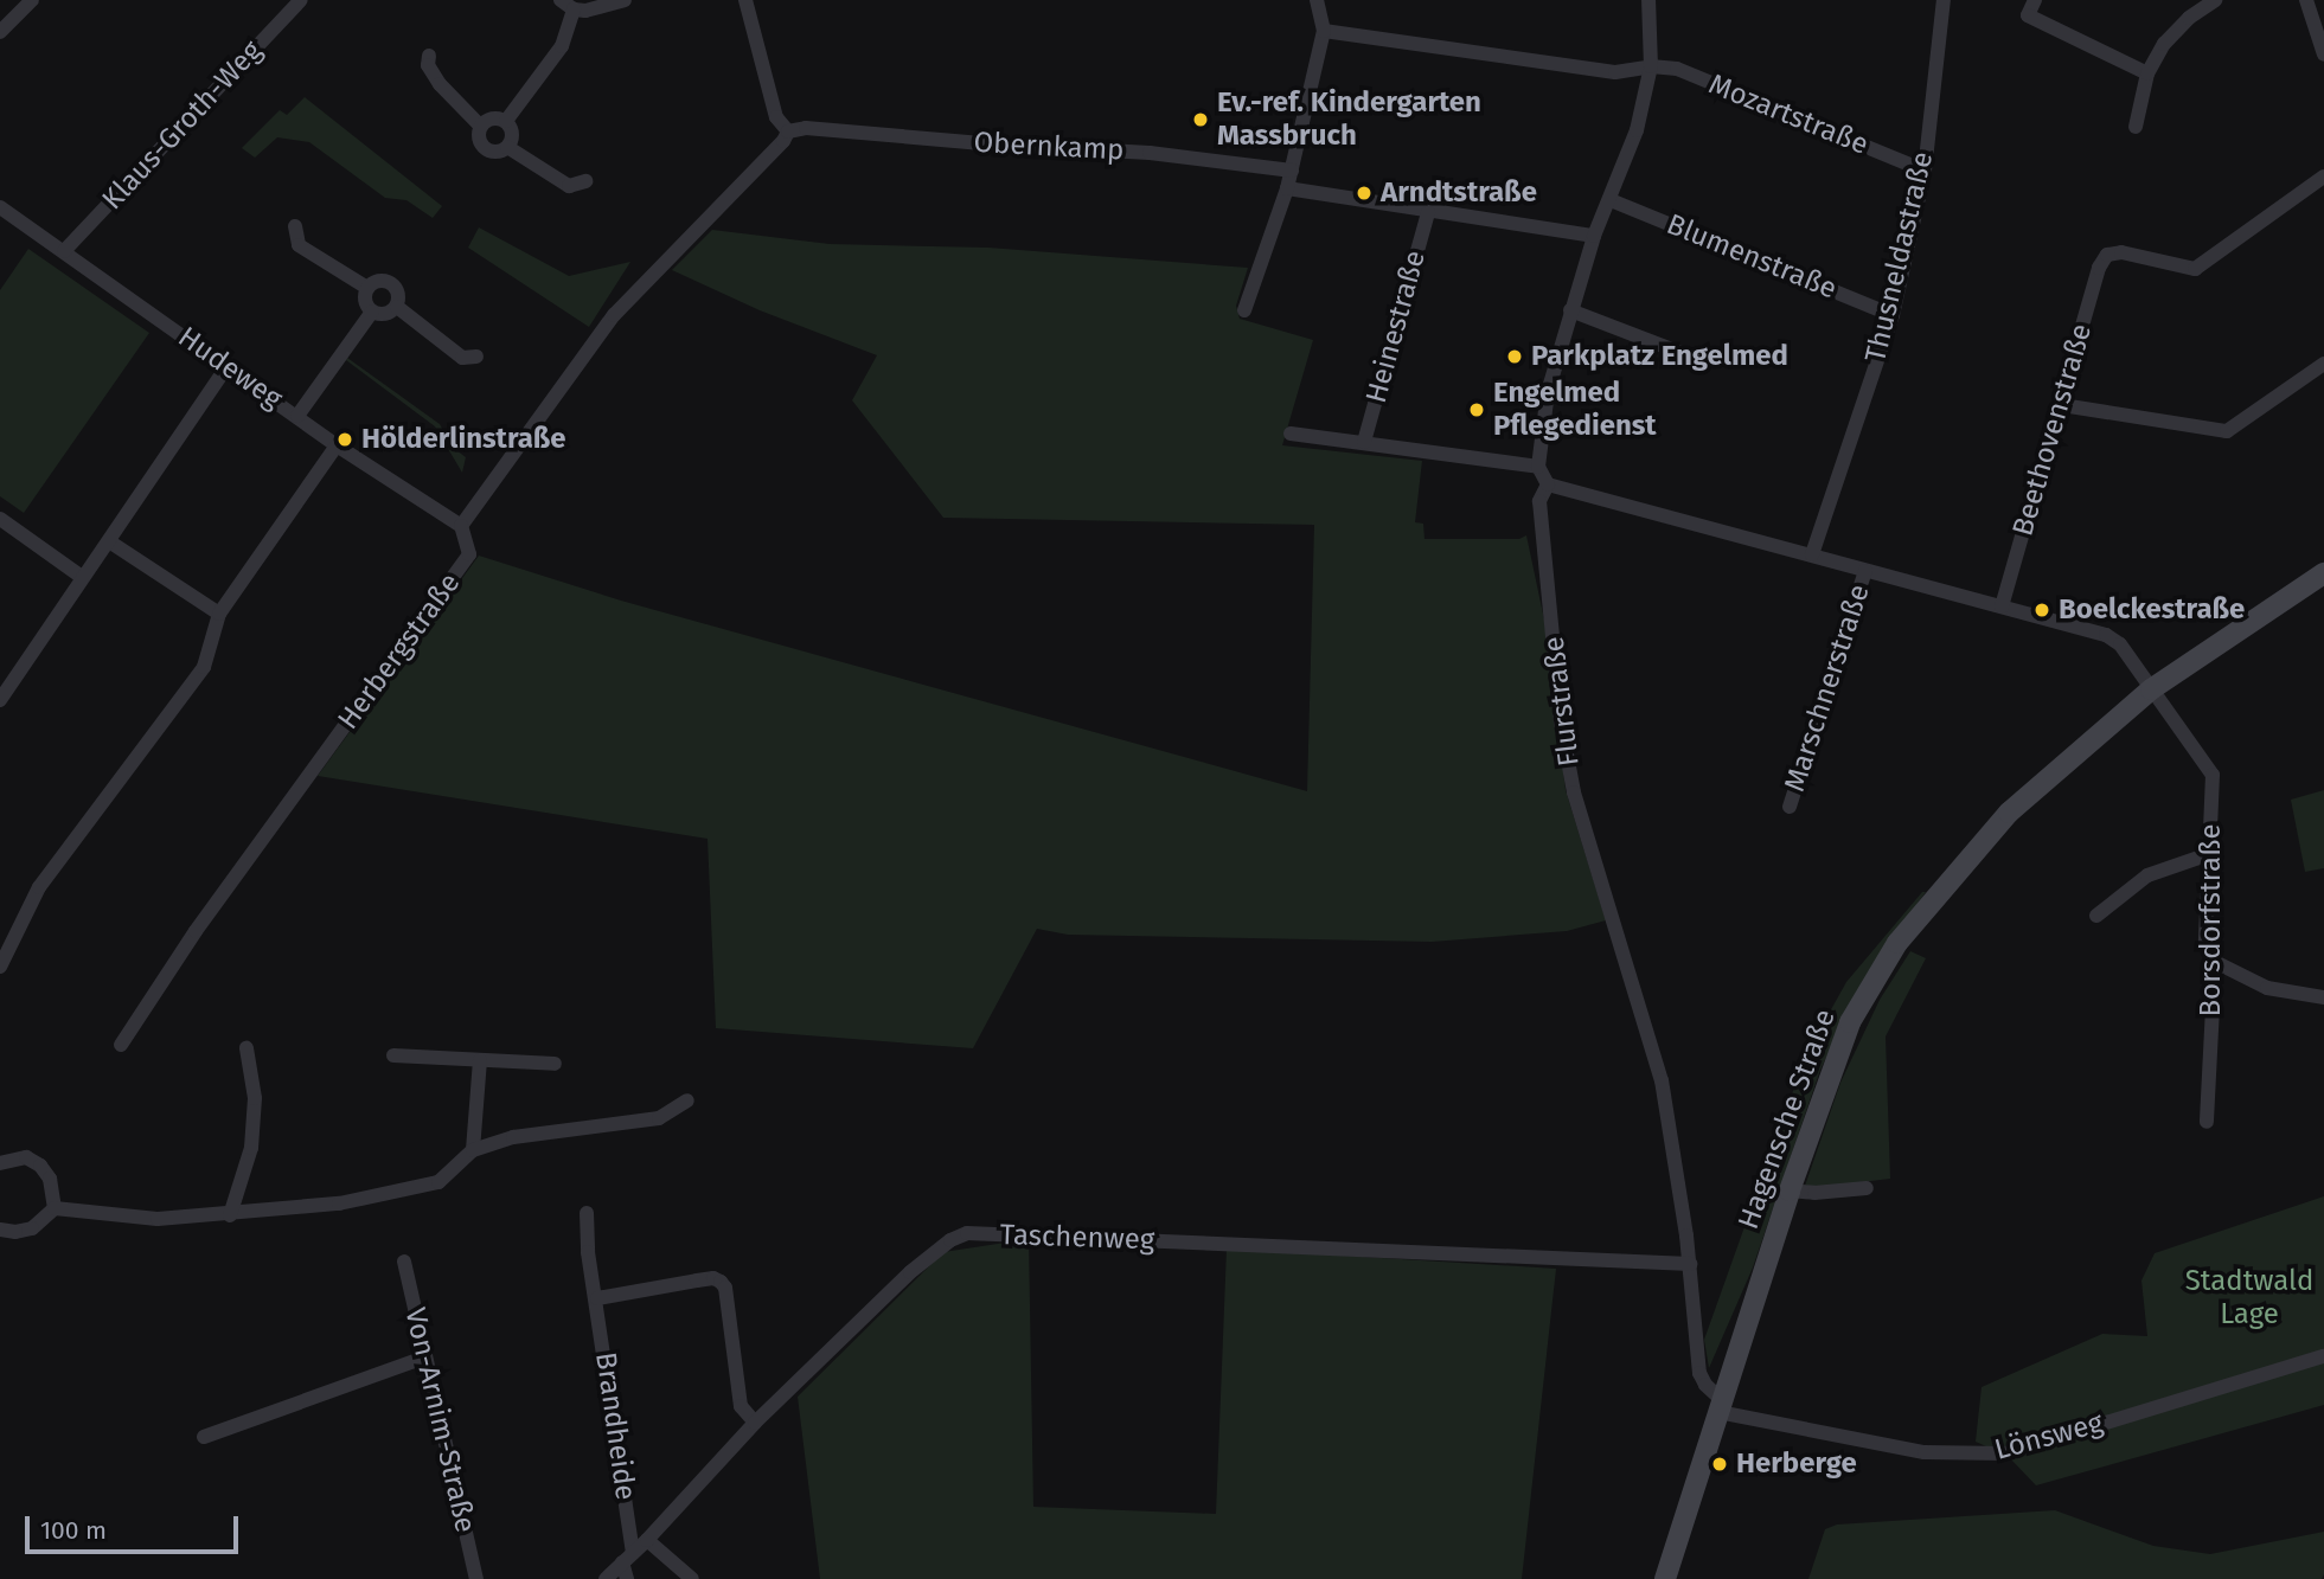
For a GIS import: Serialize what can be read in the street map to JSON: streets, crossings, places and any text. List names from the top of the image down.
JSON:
{
  "streets": {
    "street": [
      "Mozartstraße",
      "Klaus-Groth-Weg",
      "Obernkamp",
      "Blumenstraße",
      "Thusneldastraße",
      "Heinestraße",
      "Hudeweg",
      "Beethovenstraße",
      "Herbergstraße",
      "Marschnerstraße",
      "Flurstraße",
      "Borsdorfstraße",
      "Hagensche Straße",
      "Taschenweg",
      "Von-Arnim-Straße",
      "Brandheide",
      "Lönsweg"
    ]
  },
  "crossings": [
    ["Mozartstraße", "Thusneldastraße"],
    ["Klaus-Groth-Weg", "Hudeweg"],
    ["Blumenstraße", "Thusneldastraße"],
    ["Hudeweg", "Herbergstraße"],
    ["Flurstraße", "Hagensche Straße"],
    ["Flurstraße", "Taschenweg"],
    ["Flurstraße", "Lönsweg"],
    ["Borsdorfstraße", "Hagensche Straße"],
    ["Hagensche Straße", "Lönsweg"],
    ["Taschenweg", "Brandheide"]
  ],
  "parks": ["Stadtwald Lage"],
  "places": [
    "Ev.-ref. Kindergarten Massbruch",
    "Arndtstraße",
    "Parkplatz Engelmed",
    "Engelmed Pflegedienst",
    "Hölderlinstraße",
    "Boelckestraße",
    "Herberge"
  ],
  "scale_bar": "100 m"
}
